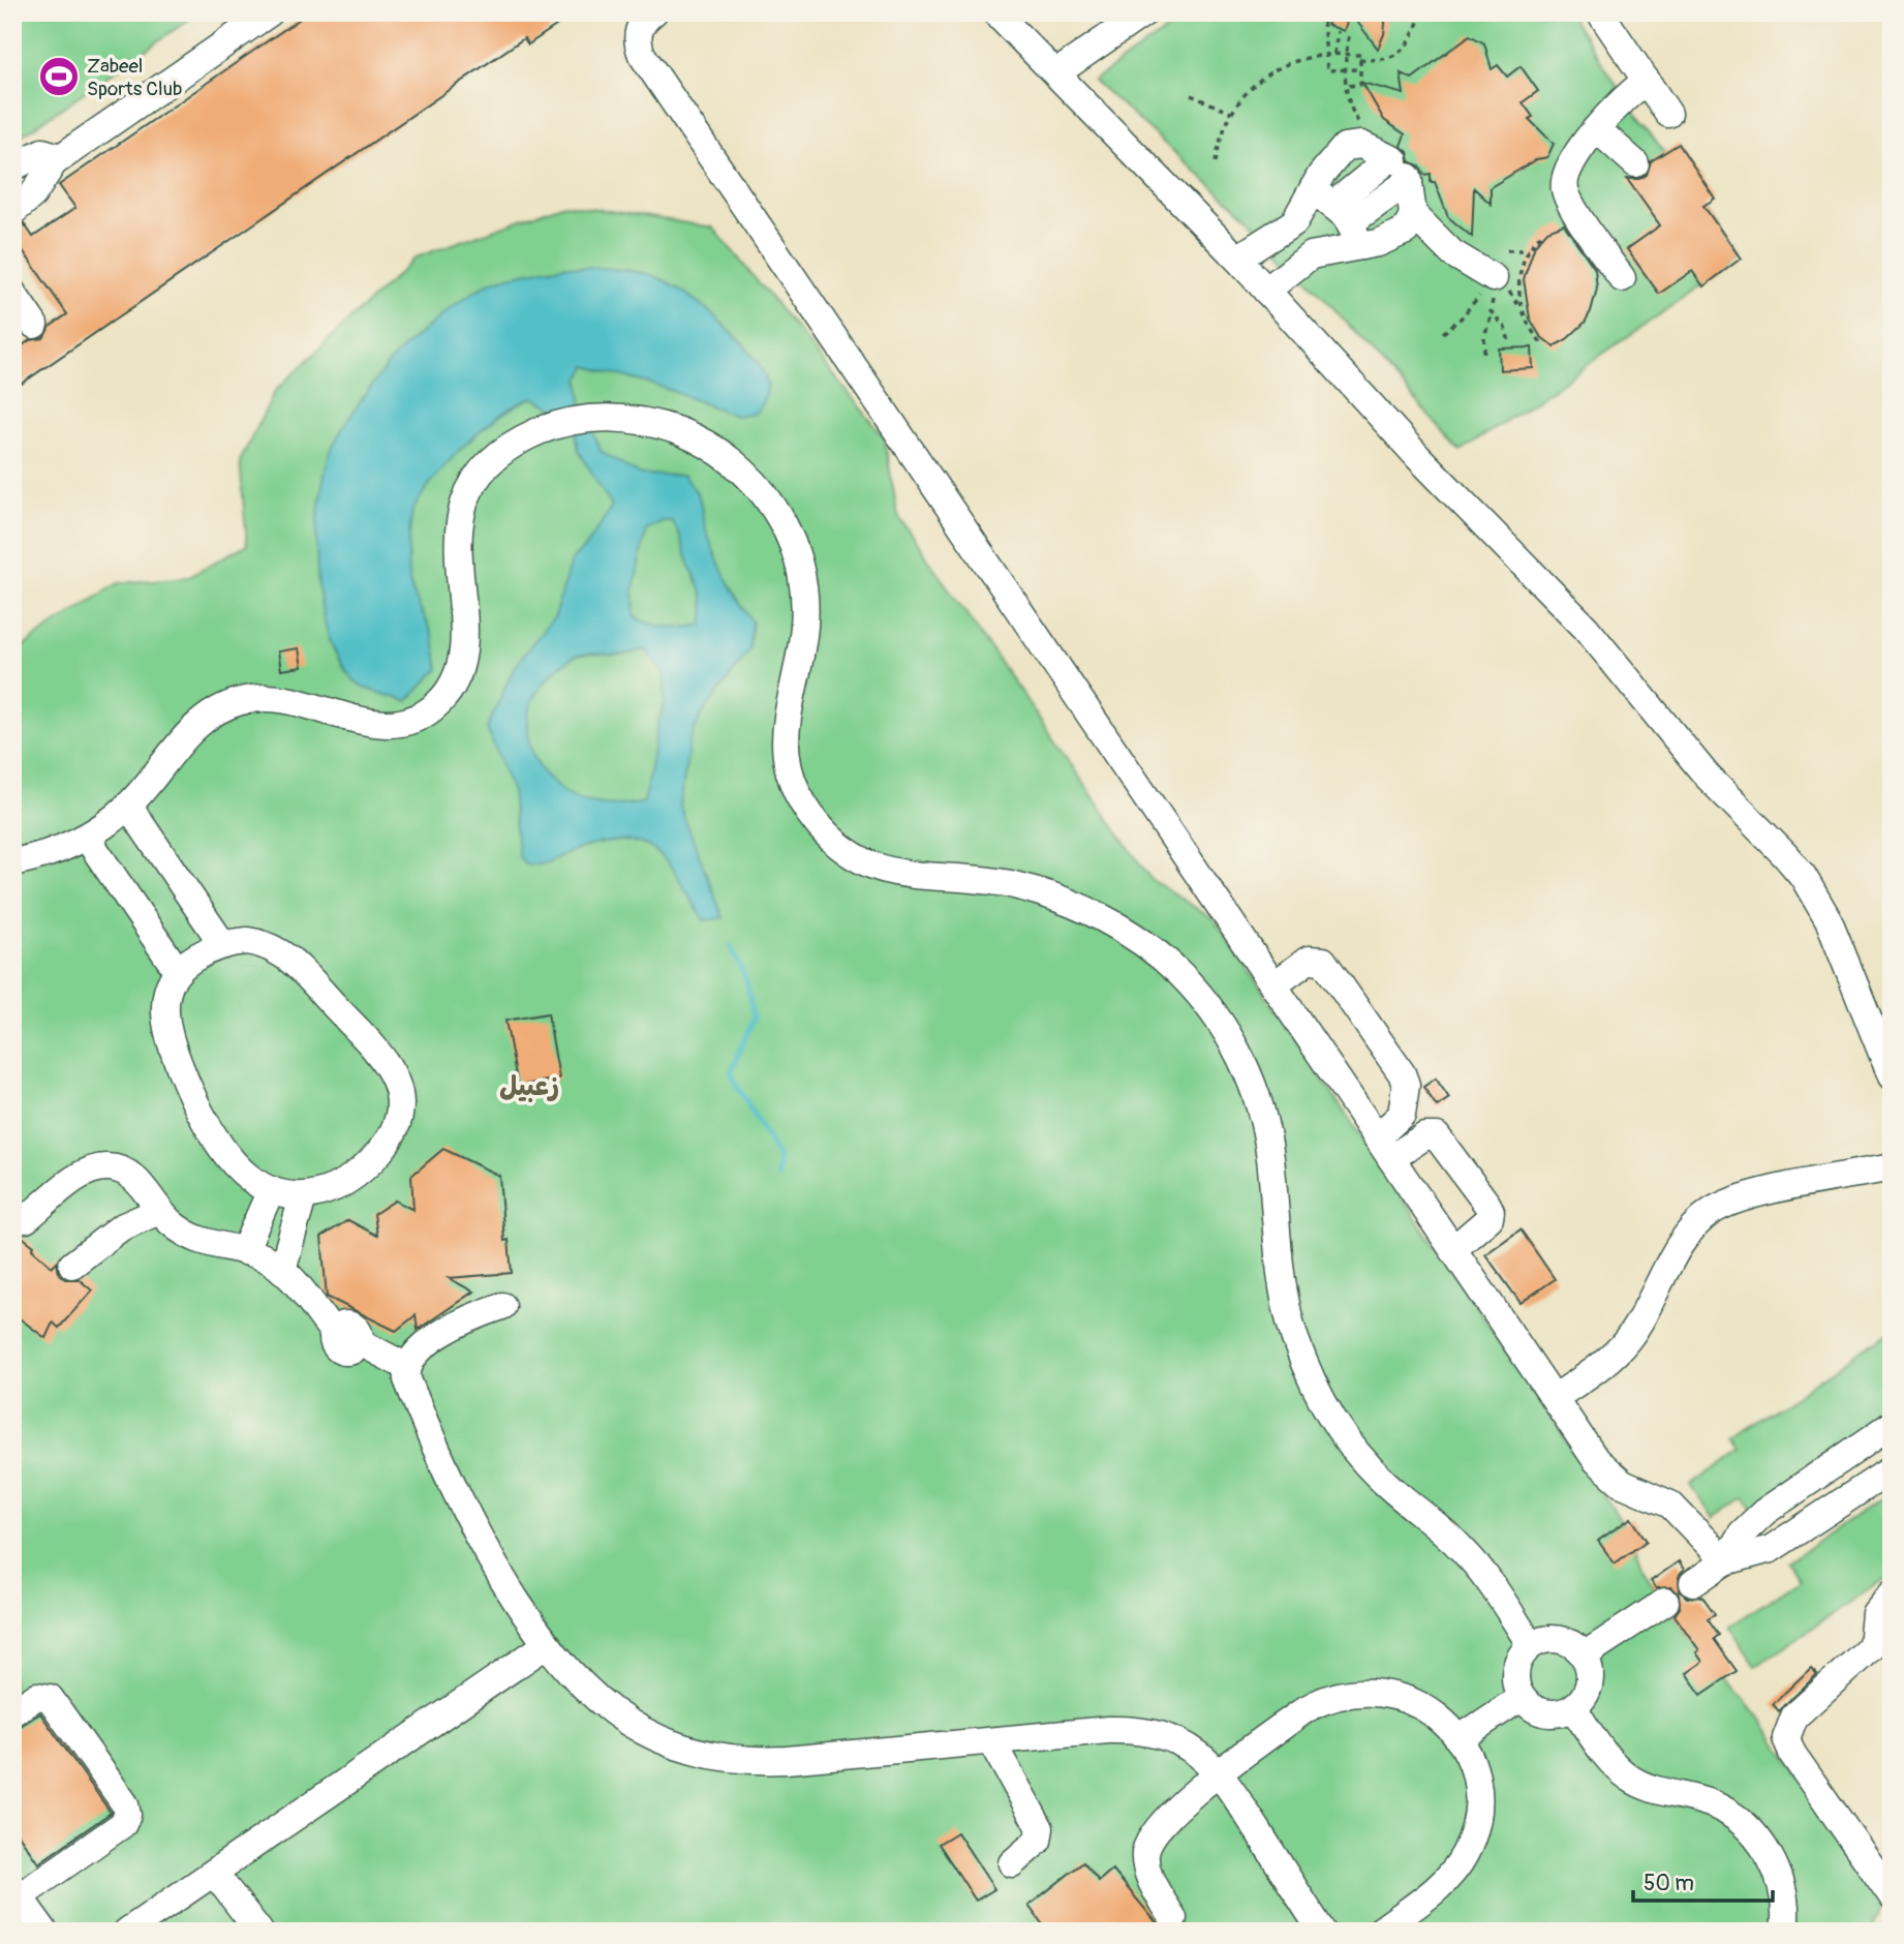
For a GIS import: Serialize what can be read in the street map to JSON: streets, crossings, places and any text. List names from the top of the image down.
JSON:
{
  "districts": ["زعبيل"],
  "places": {
    "sports": ["Zabeel Sports Club"]
  },
  "scale_bar": "50 m"
}
